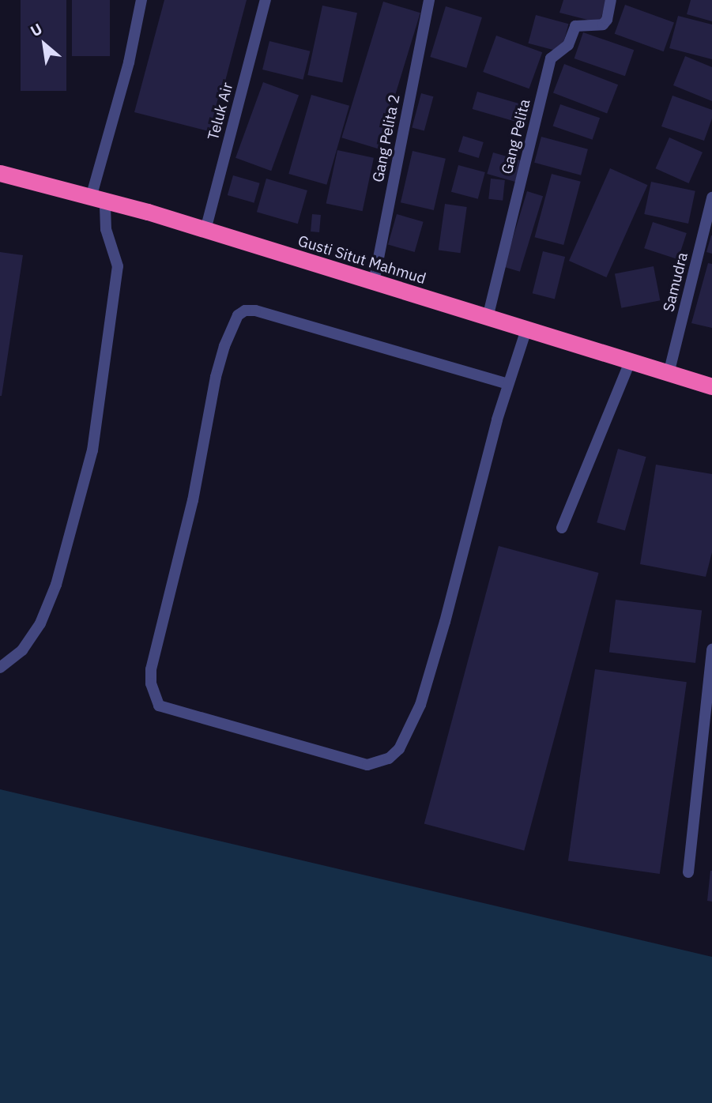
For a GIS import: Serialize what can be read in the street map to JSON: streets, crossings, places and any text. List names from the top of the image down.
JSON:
{
  "streets": {
    "highway": ["Gusti Situt Mahmud"],
    "street": [
      "Teluk Air",
      "Gang Pelita",
      "Gang Pelita 2",
      "Samudra"
    ]
  },
  "crossings": [
    ["Teluk Air", "Gusti Situt Mahmud"],
    ["Gang Pelita", "Gusti Situt Mahmud"],
    ["Gang Pelita 2", "Gusti Situt Mahmud"],
    ["Gusti Situt Mahmud", "Samudra"]
  ],
  "north": "top left"
}
